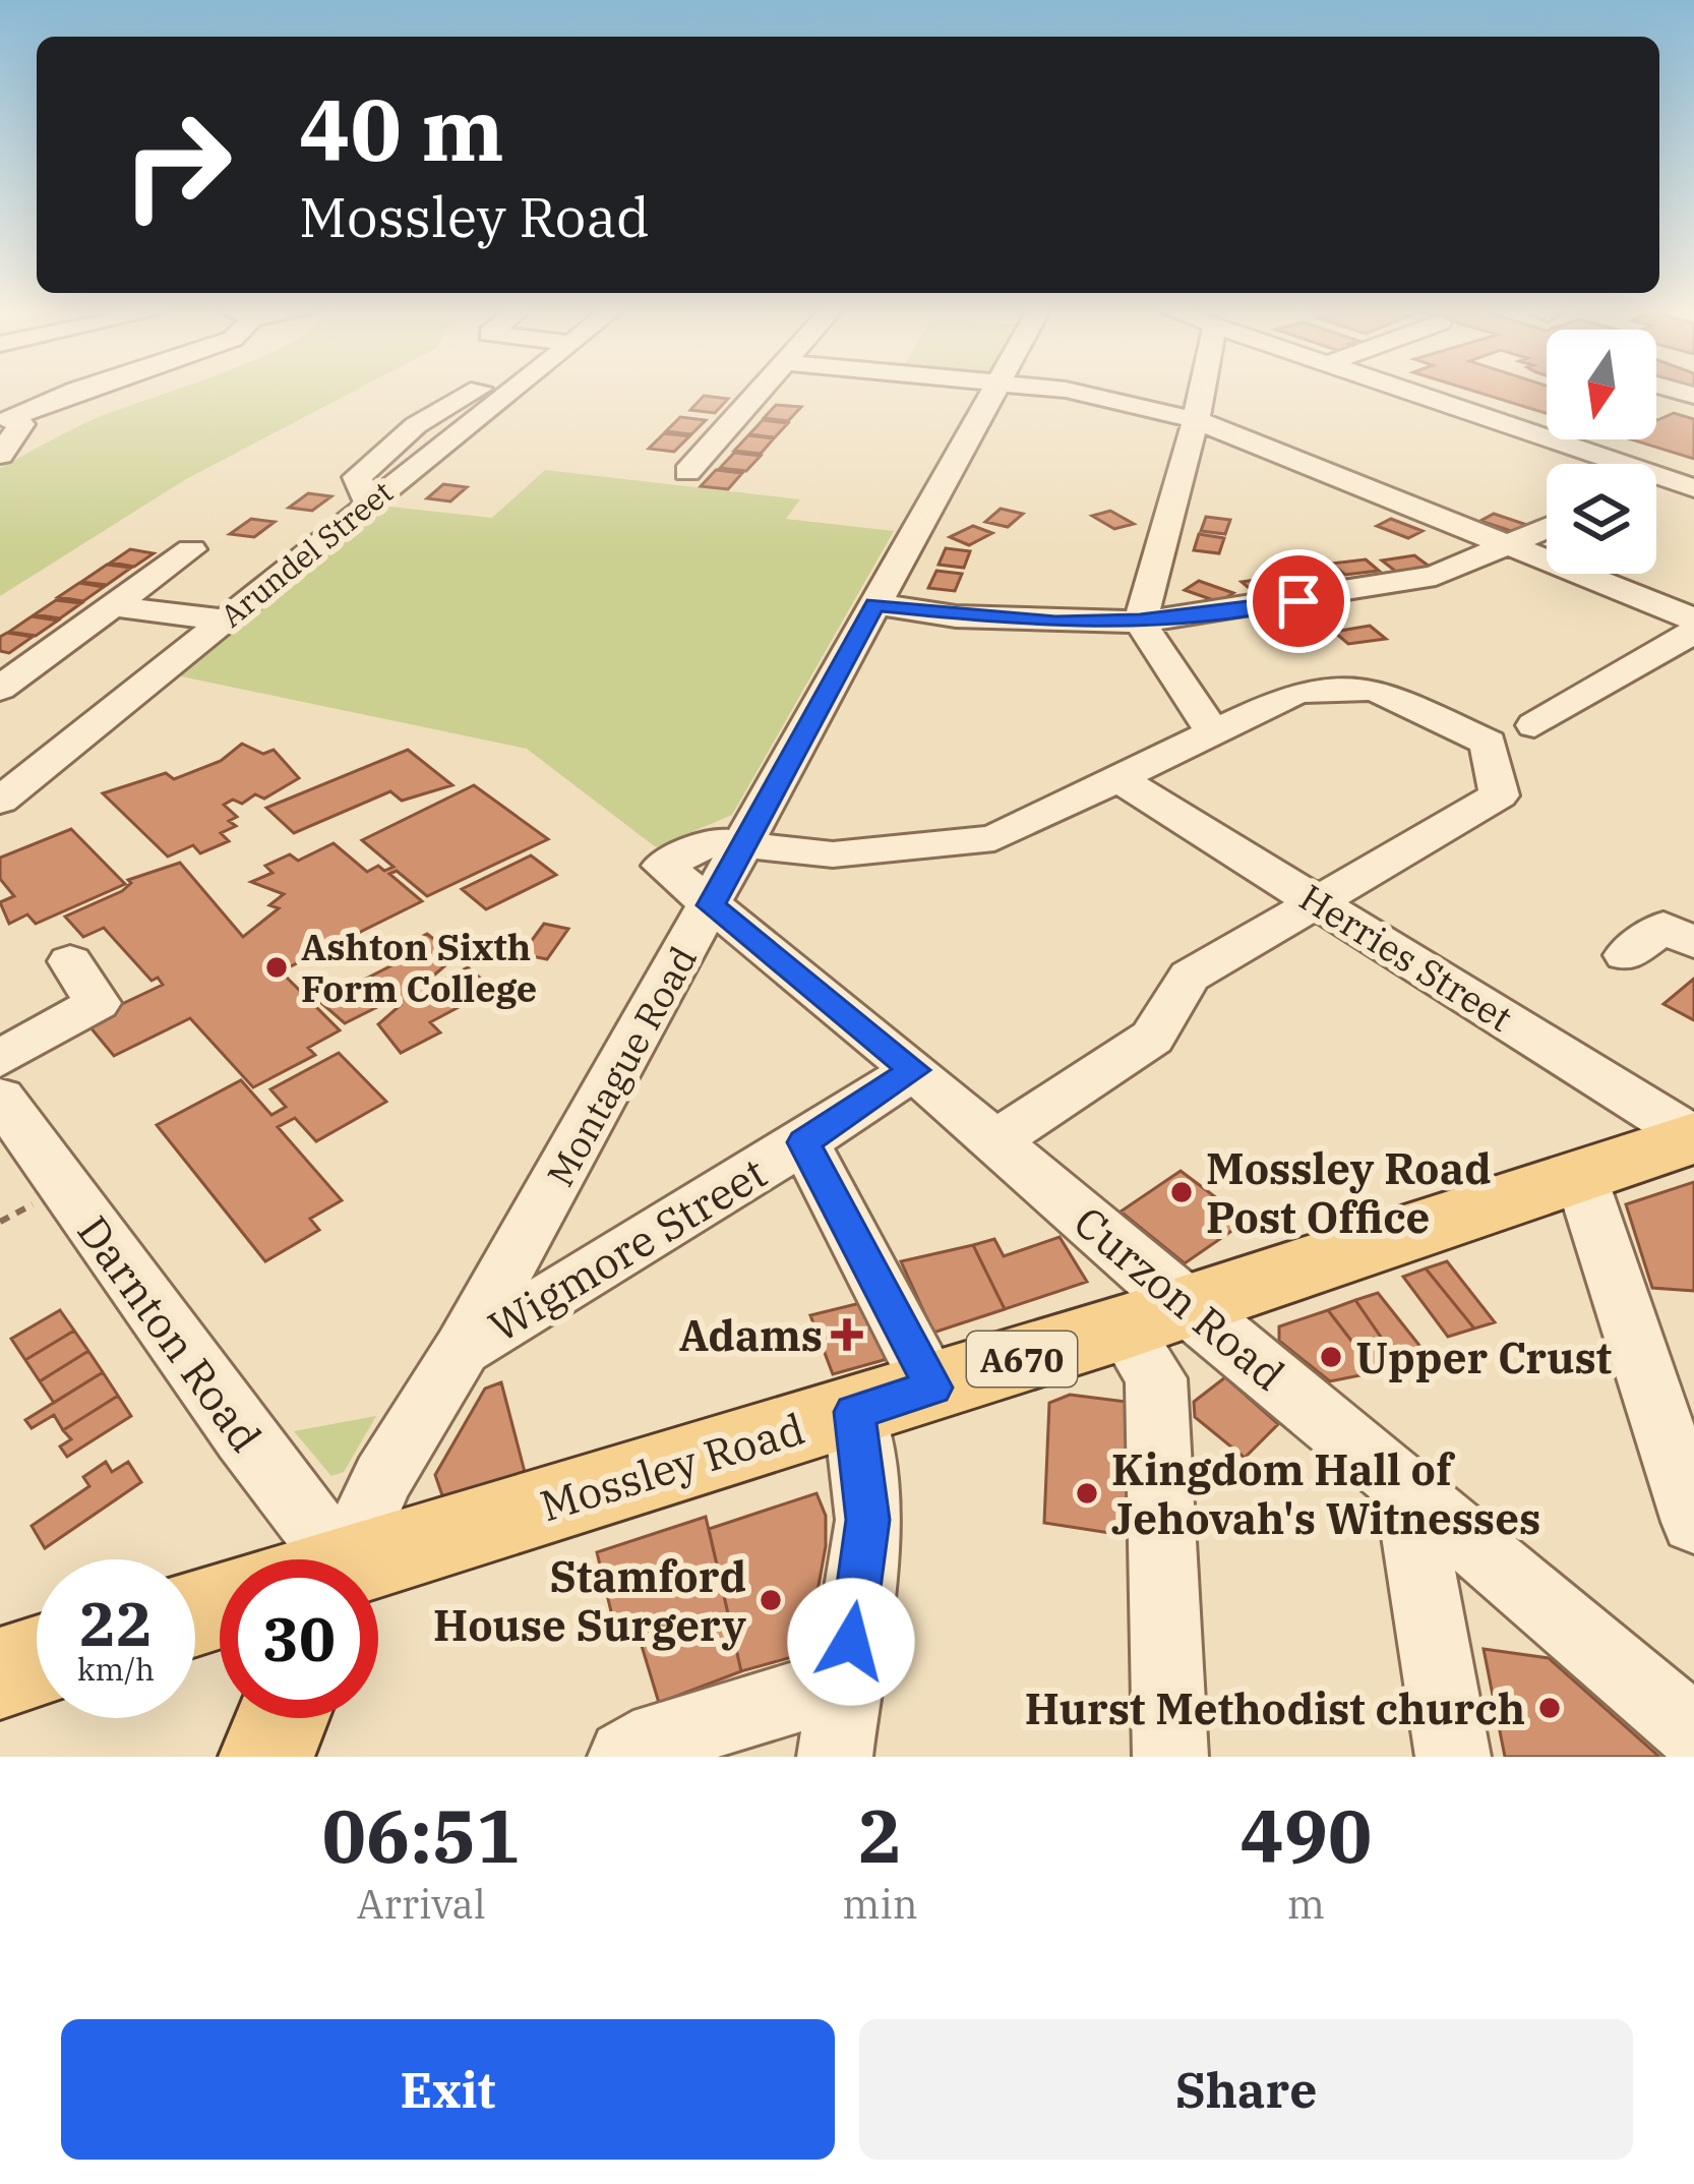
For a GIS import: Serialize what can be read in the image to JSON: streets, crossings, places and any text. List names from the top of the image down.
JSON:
{
  "streets": {
    "main road": ["A670", "Mossley Road"],
    "street": [
      "Arundel Street",
      "Herries Street",
      "Montague Road",
      "Wigmore Street",
      "Curzon Road",
      "Darnton Road"
    ]
  },
  "crossings": [
    ["Herries Street", "Mossley Road"],
    ["Montague Road", "Wigmore Street"],
    ["Montague Road", "Curzon Road"],
    ["Wigmore Street", "Curzon Road"],
    ["Curzon Road", "Mossley Road"]
  ],
  "places": {
    "other": [
      "Ashton Sixth Form College",
      "Mossley Road Post Office",
      "Upper Crust",
      "Kingdom Hall of Jehovah's Witnesses",
      "Stamford House Surgery",
      "Hurst Methodist church"
    ],
    "health": ["Adams"]
  },
  "north": "bottom",
  "page": {
    "turn": ["40 m", "Mossley Road"],
    "speed": "22 km/h",
    "limit": "30",
    "eta": [
      "06:51",
      "Arrival",
      "2",
      "min",
      "490",
      "m"
    ],
    "buttons": ["Exit", "Share"]
  }
}
